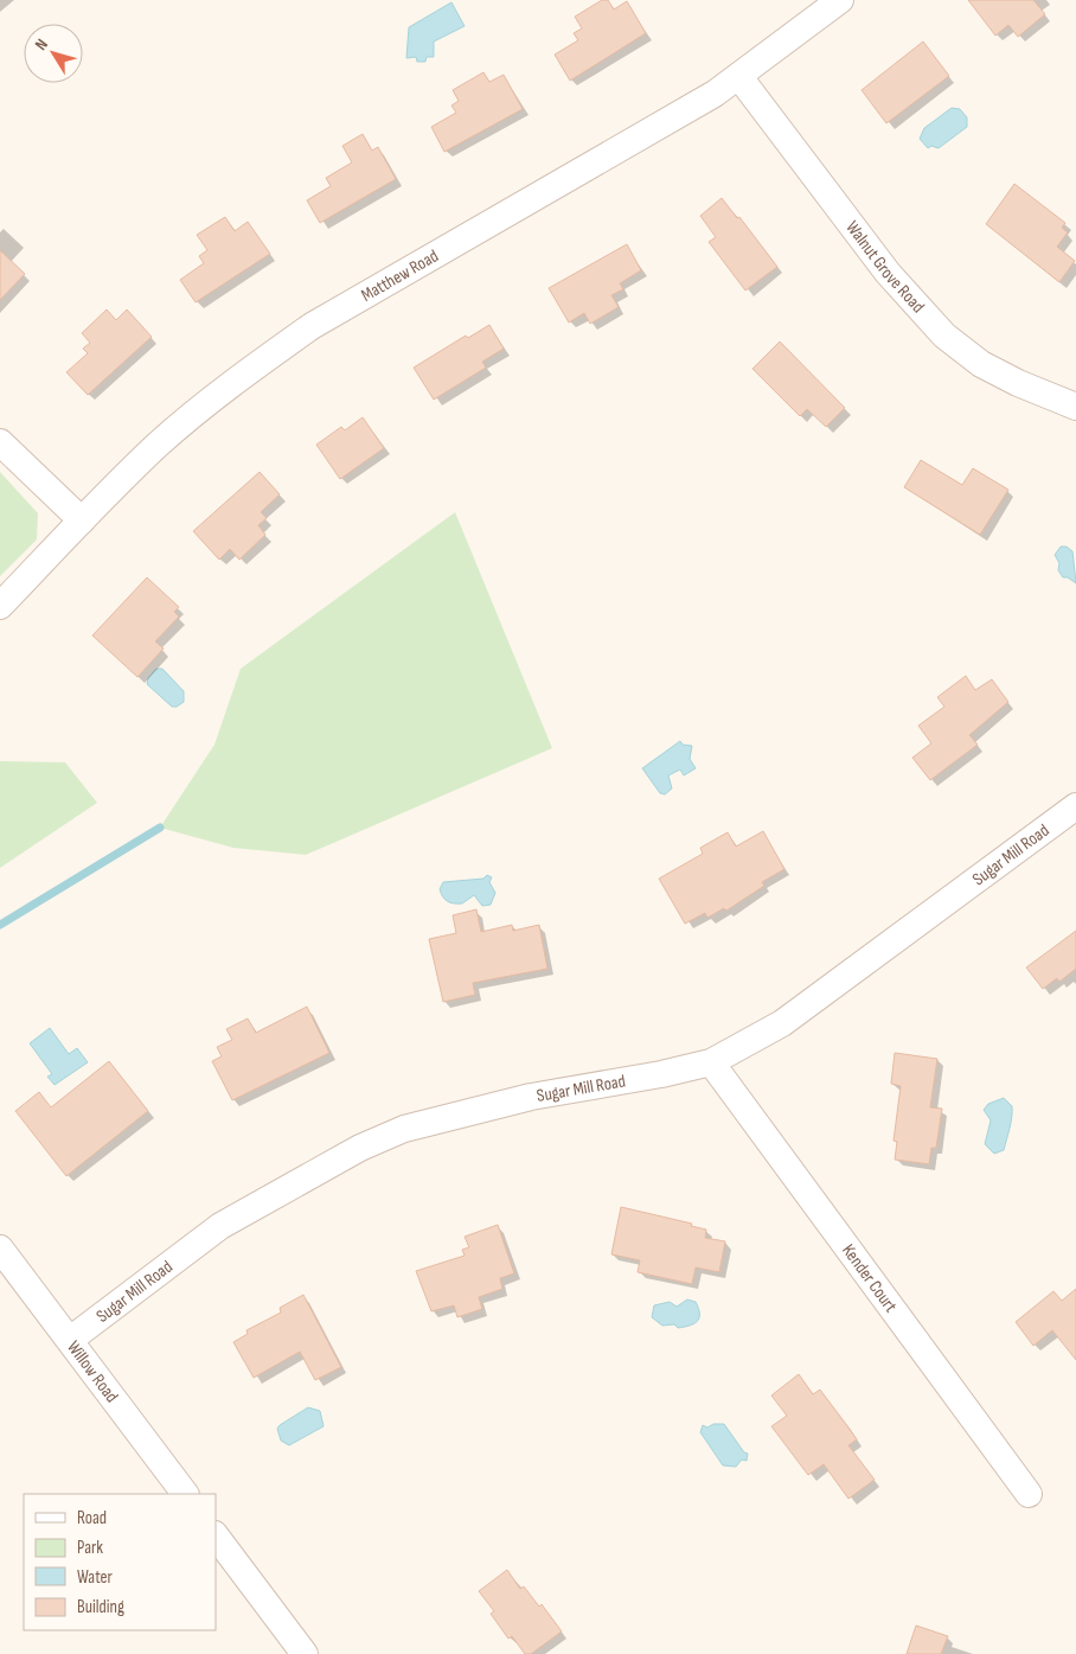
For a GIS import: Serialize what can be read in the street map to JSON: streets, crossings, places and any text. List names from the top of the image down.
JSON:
{
  "streets": {
    "street": [
      "Walnut Grove Road",
      "Matthew Road",
      "Sugar Mill Road",
      "Kender Court",
      "Willow Road"
    ]
  },
  "crossings": [
    ["Walnut Grove Road", "Matthew Road"],
    ["Sugar Mill Road", "Kender Court"],
    ["Sugar Mill Road", "Willow Road"]
  ],
  "legend": [
    "Road",
    "Park",
    "Water",
    "Building"
  ],
  "north": "top left"
}
